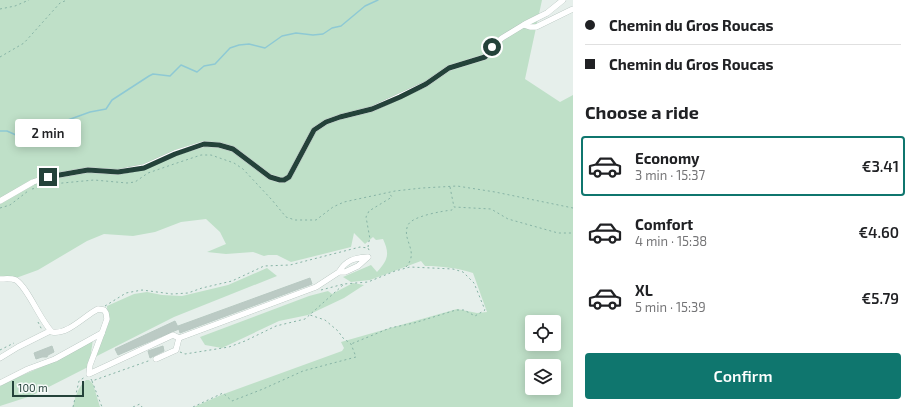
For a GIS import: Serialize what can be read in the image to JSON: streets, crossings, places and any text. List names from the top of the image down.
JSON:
{
  "scale_bar": "100 m",
  "page": {
    "banner": ["Chemin du Gros Roucas", "Chemin du Gros Roucas"],
    "heading": "Choose a ride",
    "bubble": "2 min",
    "list": [
      {
        "name": "Economy",
        "note": "3 min · 15:37",
        "value": "€3.41"
      },
      {
        "name": "Comfort",
        "note": "4 min · 15:38",
        "value": "€4.60"
      },
      {
        "name": "XL",
        "note": "5 min · 15:39",
        "value": "€5.79"
      }
    ],
    "buttons": "Confirm",
    "scale": "100 m"
  }
}
